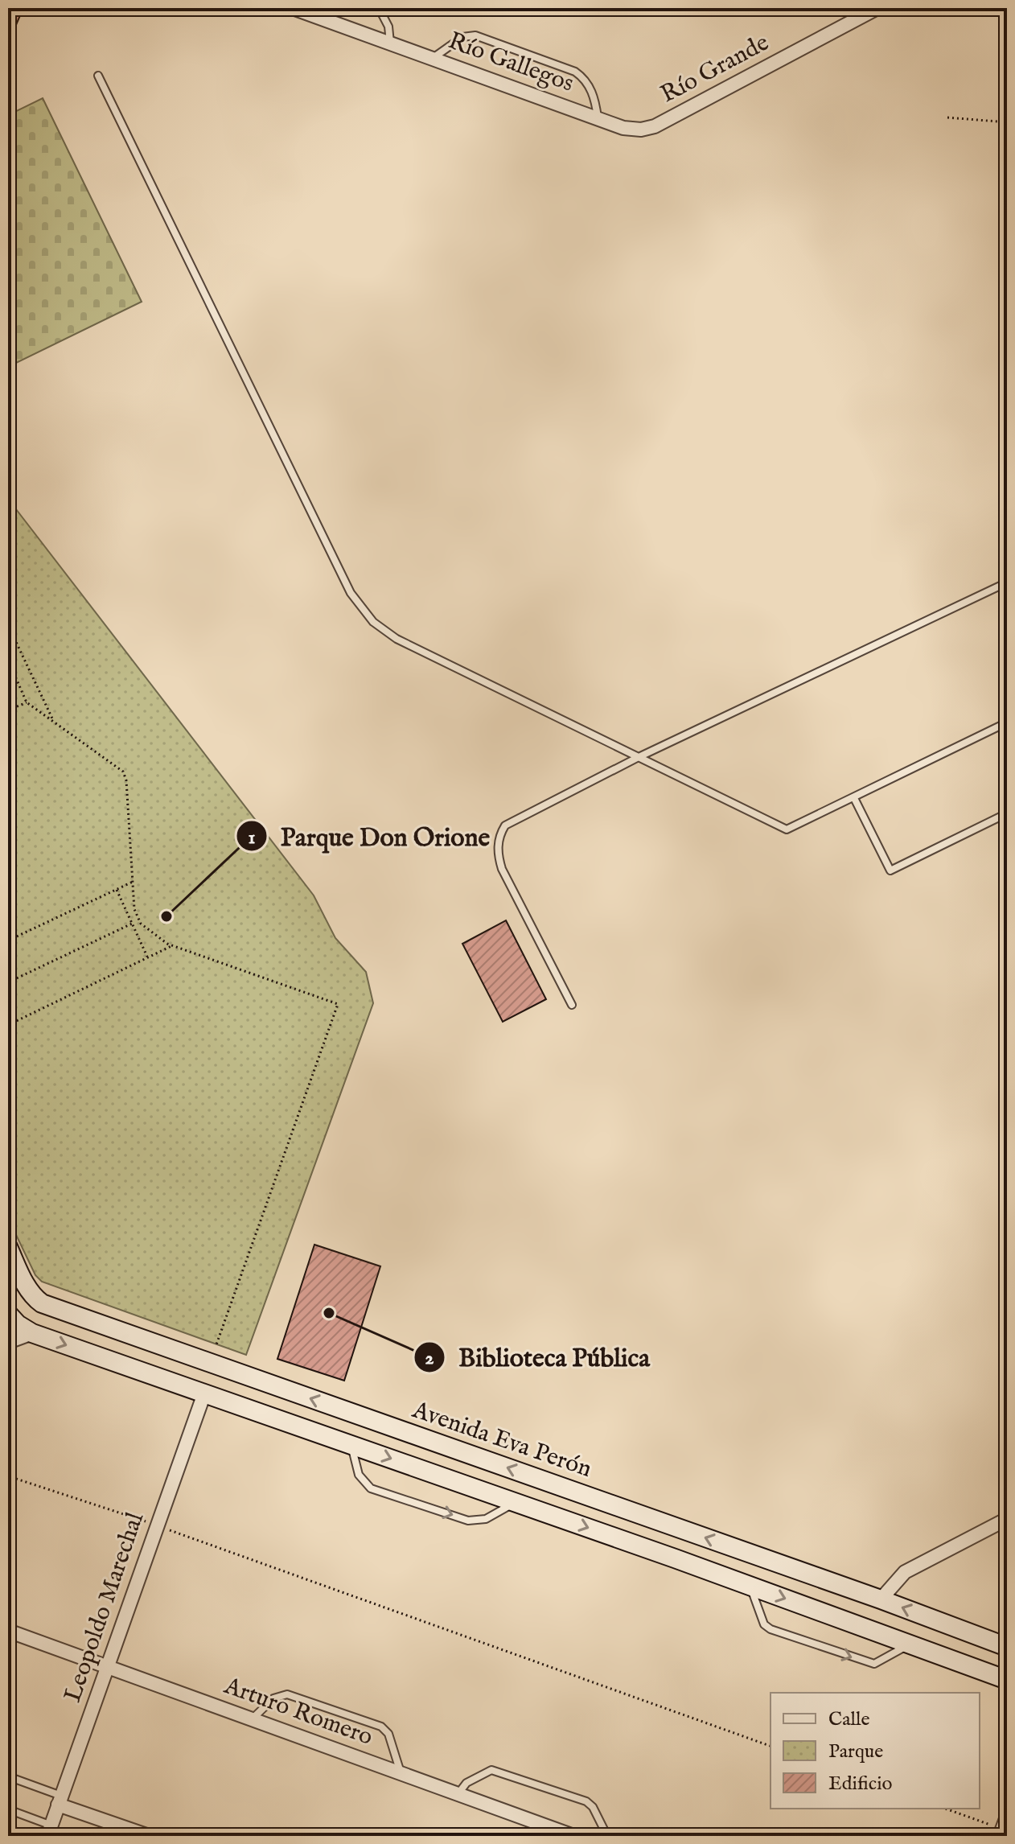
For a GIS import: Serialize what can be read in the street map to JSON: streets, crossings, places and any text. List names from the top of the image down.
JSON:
{
  "streets": {
    "main road": ["Avenida Eva Perón"],
    "street": [
      "Río Gallegos",
      "Río Grande",
      "Leopoldo Marechal",
      "Arturo Romero"
    ]
  },
  "crossings": [
    ["Río Gallegos", "Río Grande"],
    ["Leopoldo Marechal", "Arturo Romero"]
  ],
  "places": ["Parque Don Orione", "Biblioteca Pública"],
  "legend": ["Calle", "Parque", "Edificio"]
}
